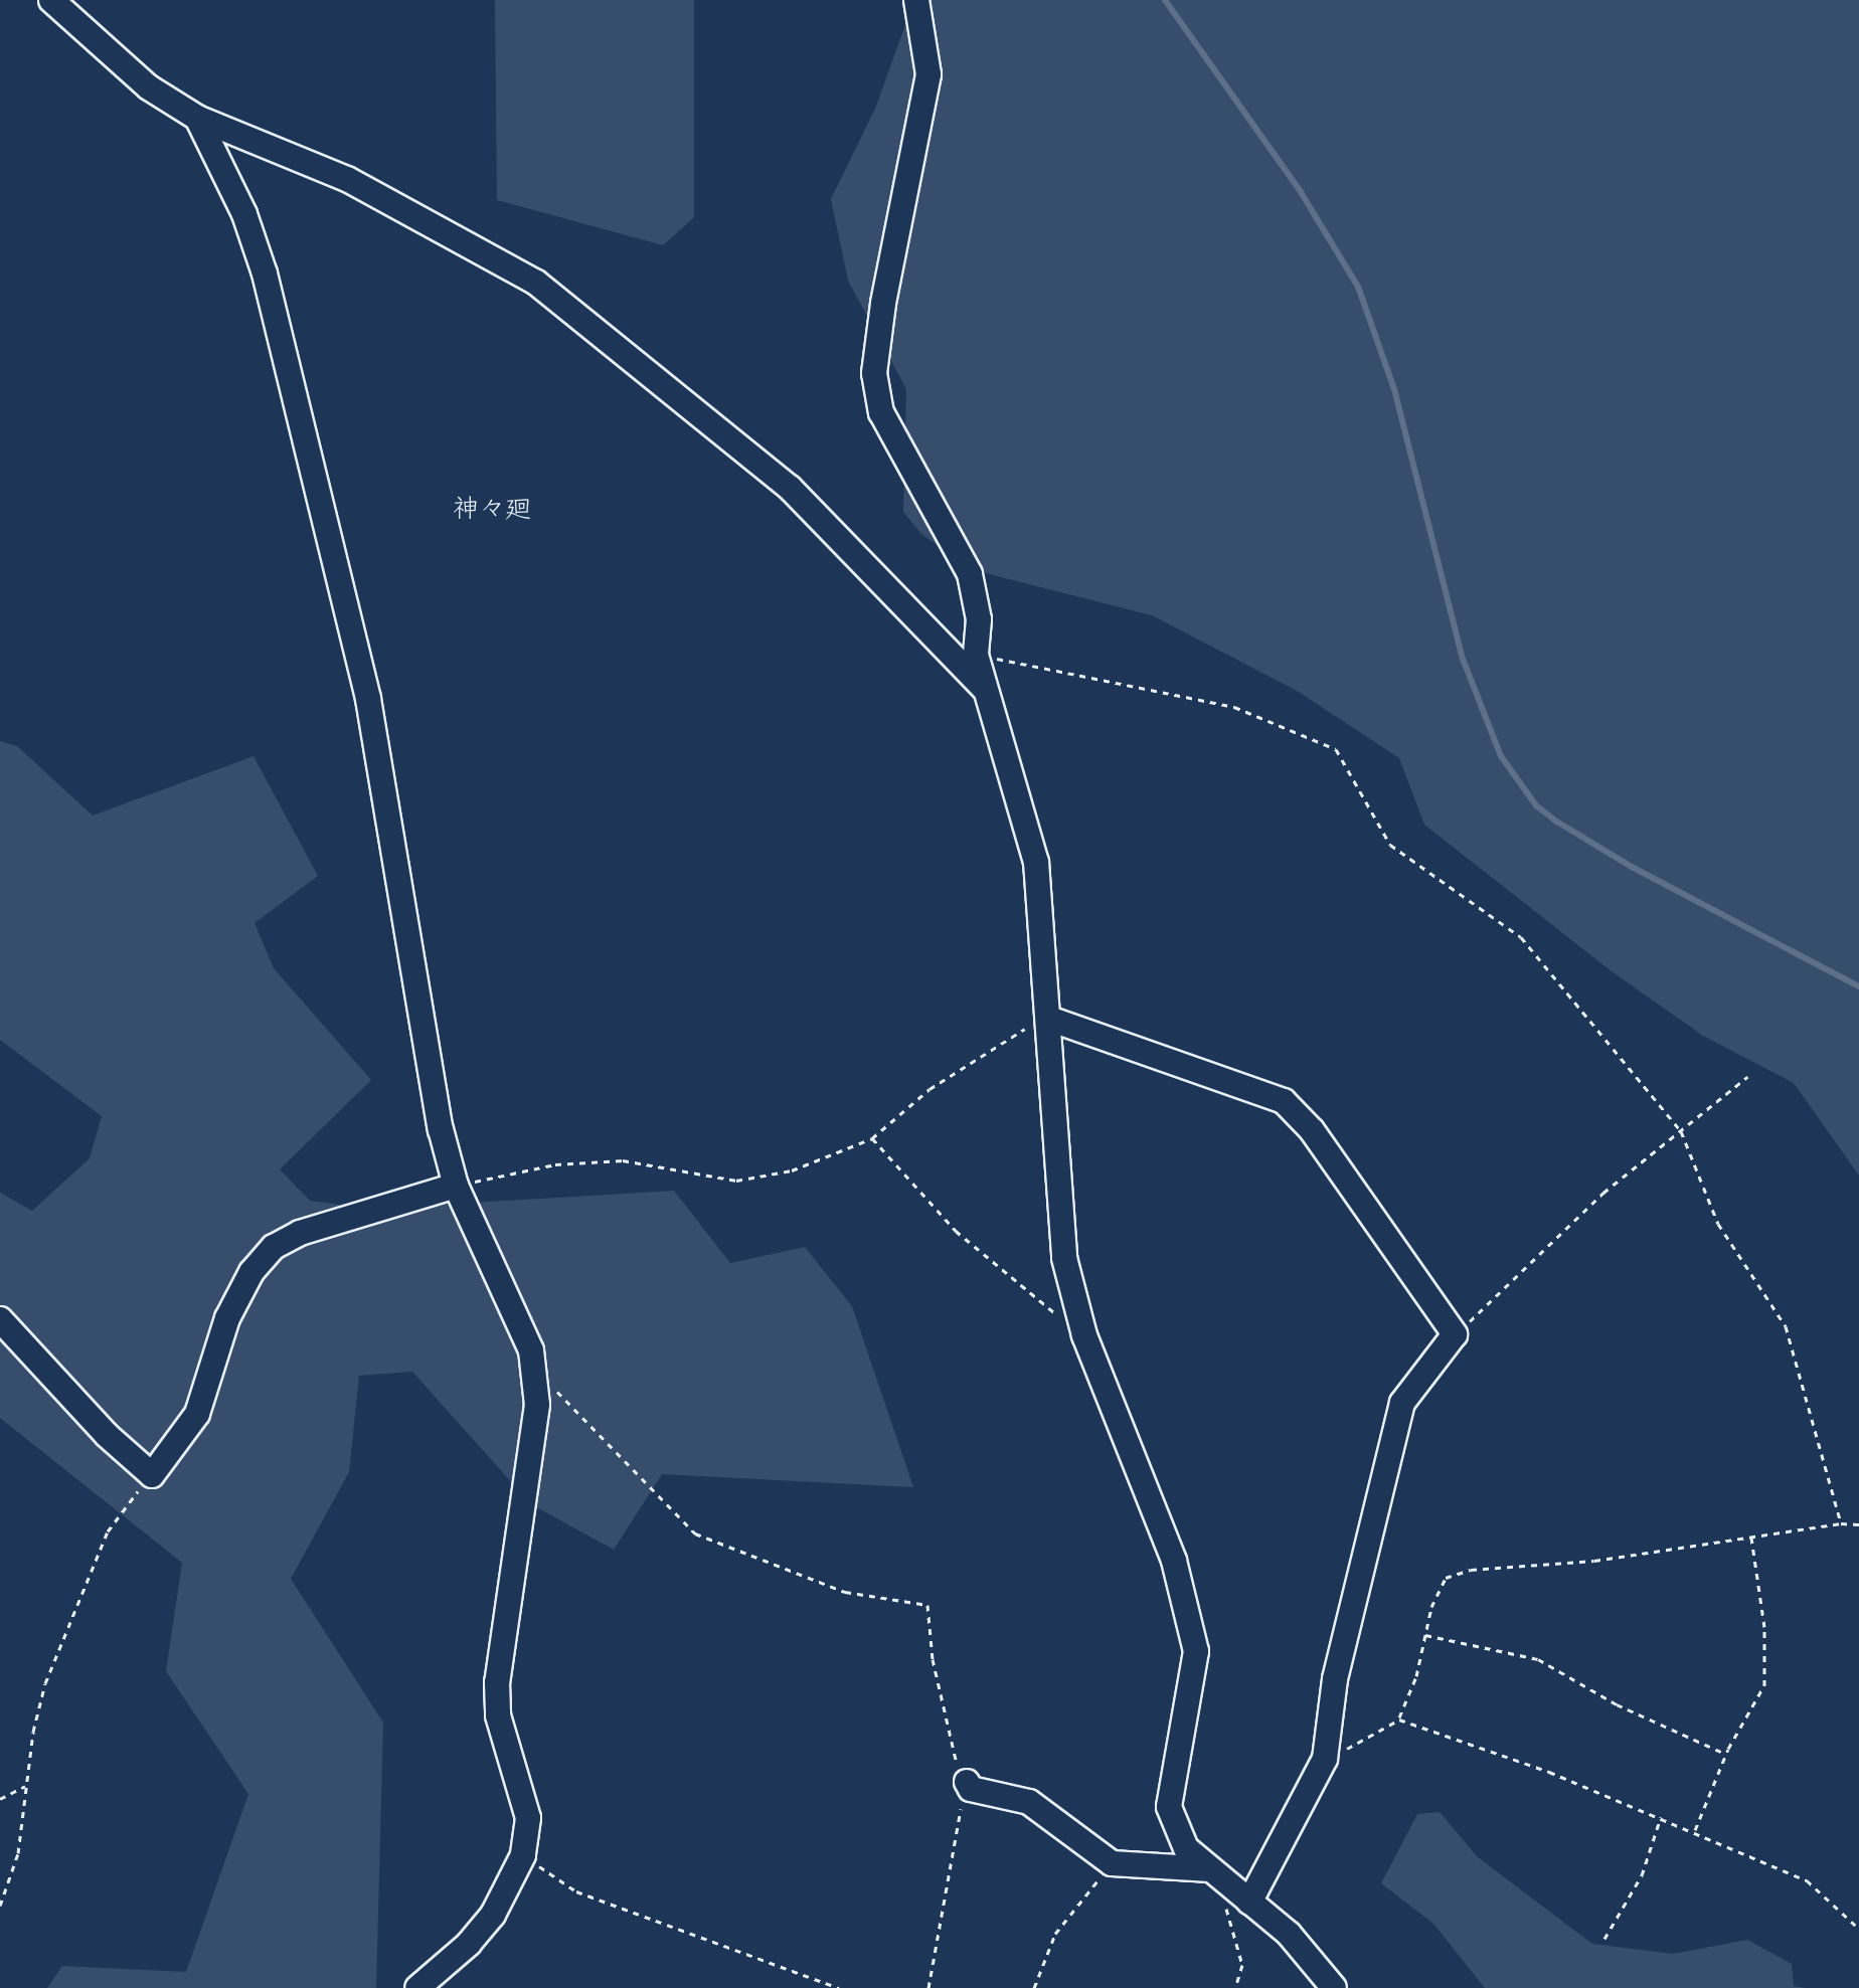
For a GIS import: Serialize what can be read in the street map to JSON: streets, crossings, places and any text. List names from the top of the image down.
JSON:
{
  "districts": ["神々廻"]
}
